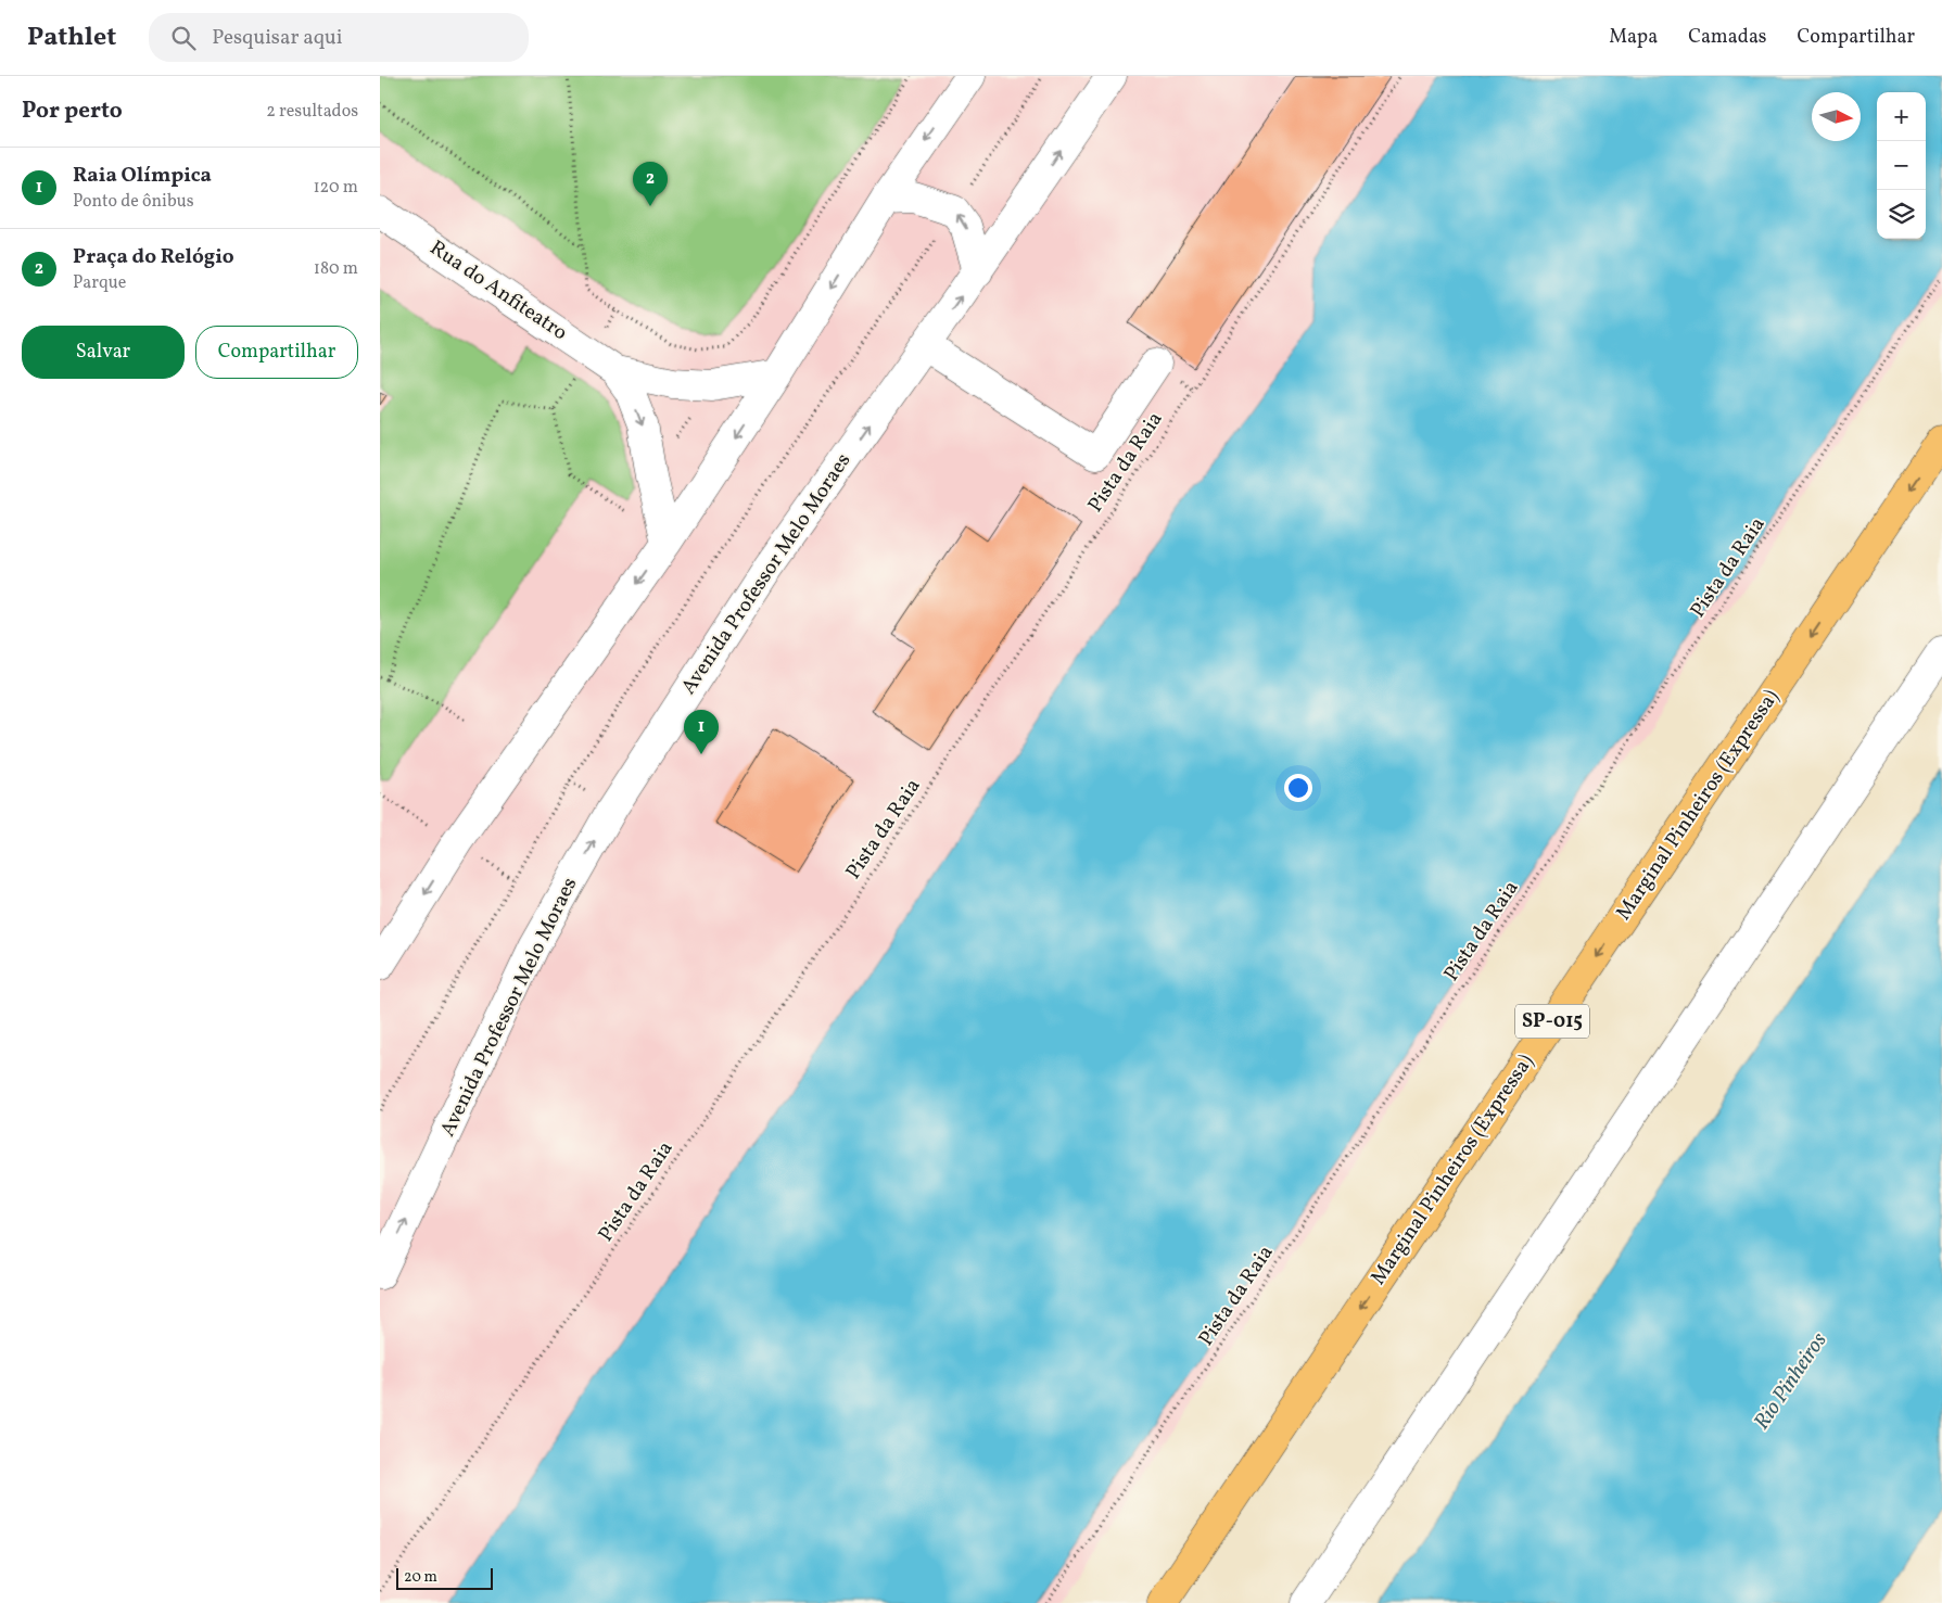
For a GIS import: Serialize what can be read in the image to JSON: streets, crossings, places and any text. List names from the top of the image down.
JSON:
{
  "streets": {
    "highway": ["Marginal Pinheiros (Expressa)", "SP-015"],
    "street": ["Rua do Anfiteatro", "Avenida Professor Melo Moraes"],
    "path": ["Pista da Raia"]
  },
  "one_way": ["Marginal Pinheiros (Expressa)"],
  "water": ["Rio Pinheiros"],
  "scale_bar": "20 m",
  "north": "right",
  "page": {
    "header": "Pathlet",
    "search": "Pesquisar aqui",
    "nav": ["Mapa", "Camadas", "Compartilhar"],
    "heading": ["Por perto", "2 resultados"],
    "map_buttons": ["+", "−"],
    "list": [
      {
        "mark": "1",
        "name": "Raia Olímpica",
        "note": "Ponto de ônibus",
        "value": "120 m"
      },
      {
        "mark": "2",
        "name": "Praça do Relógio",
        "note": "Parque",
        "value": "180 m"
      }
    ],
    "pins": ["2", "1"],
    "buttons": ["Salvar", "Compartilhar"],
    "scale": "20 m"
  }
}
